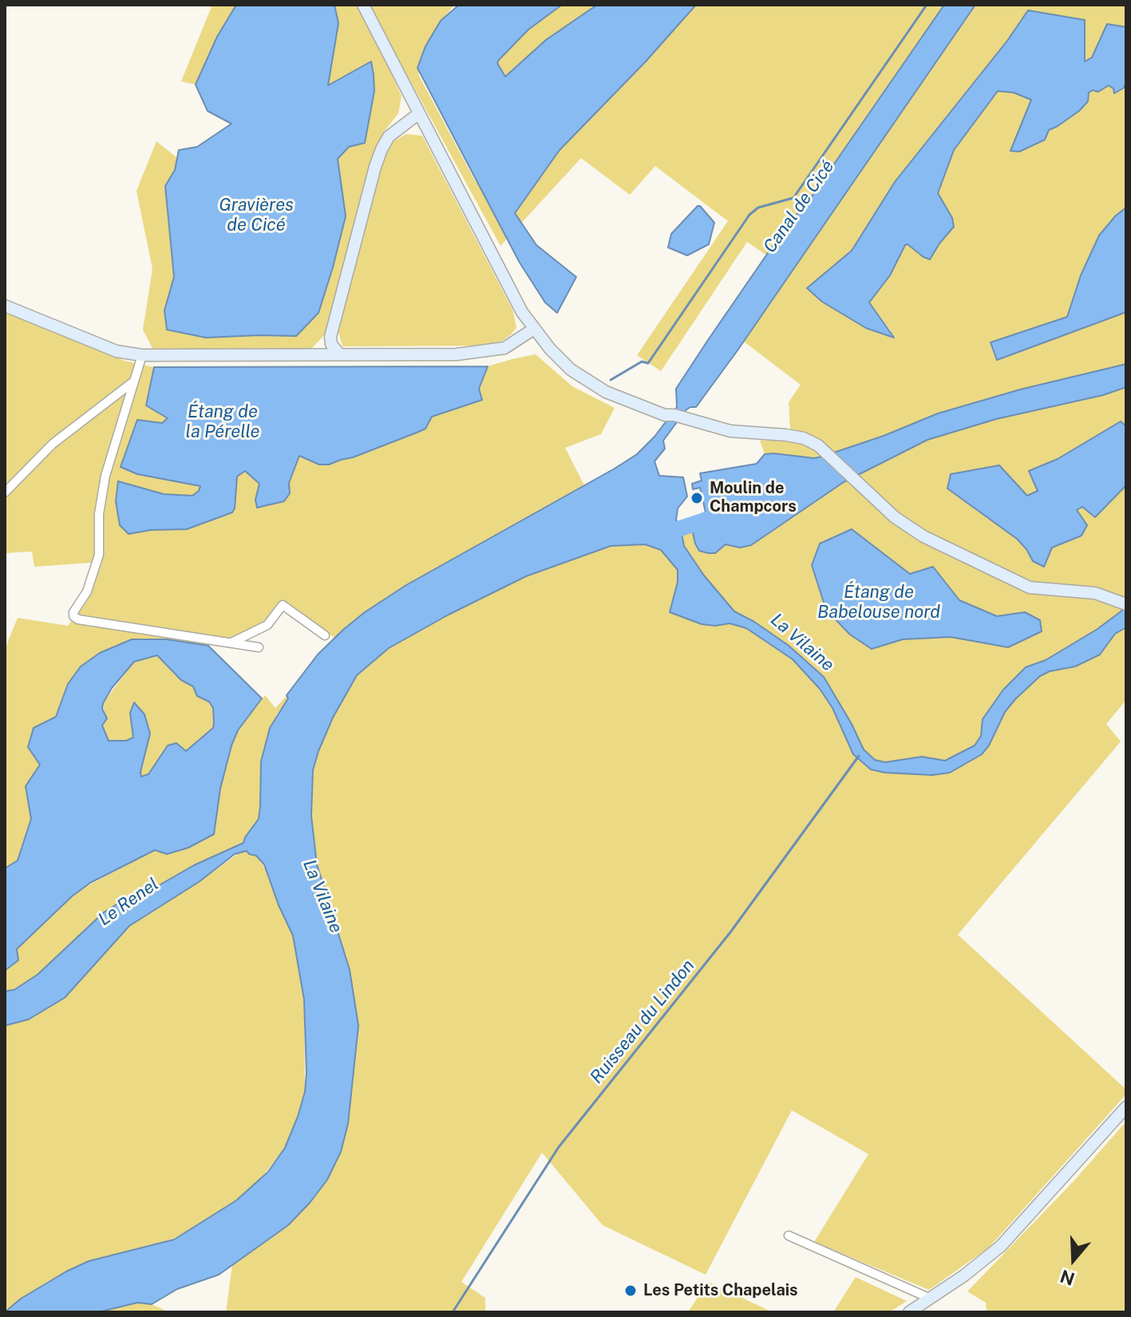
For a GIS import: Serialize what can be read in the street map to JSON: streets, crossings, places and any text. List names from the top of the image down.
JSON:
{
  "water": [
    "Gravières de Cicé",
    "Canal de Cicé",
    "Étang de la Pérelle",
    "Étang de Babelouse nord",
    "La Vilaine",
    "Le Renel",
    "Ruisseau du Lindon"
  ],
  "places": ["Moulin de Champcors", "Les Petits Chapelais"],
  "north": "bottom"
}
